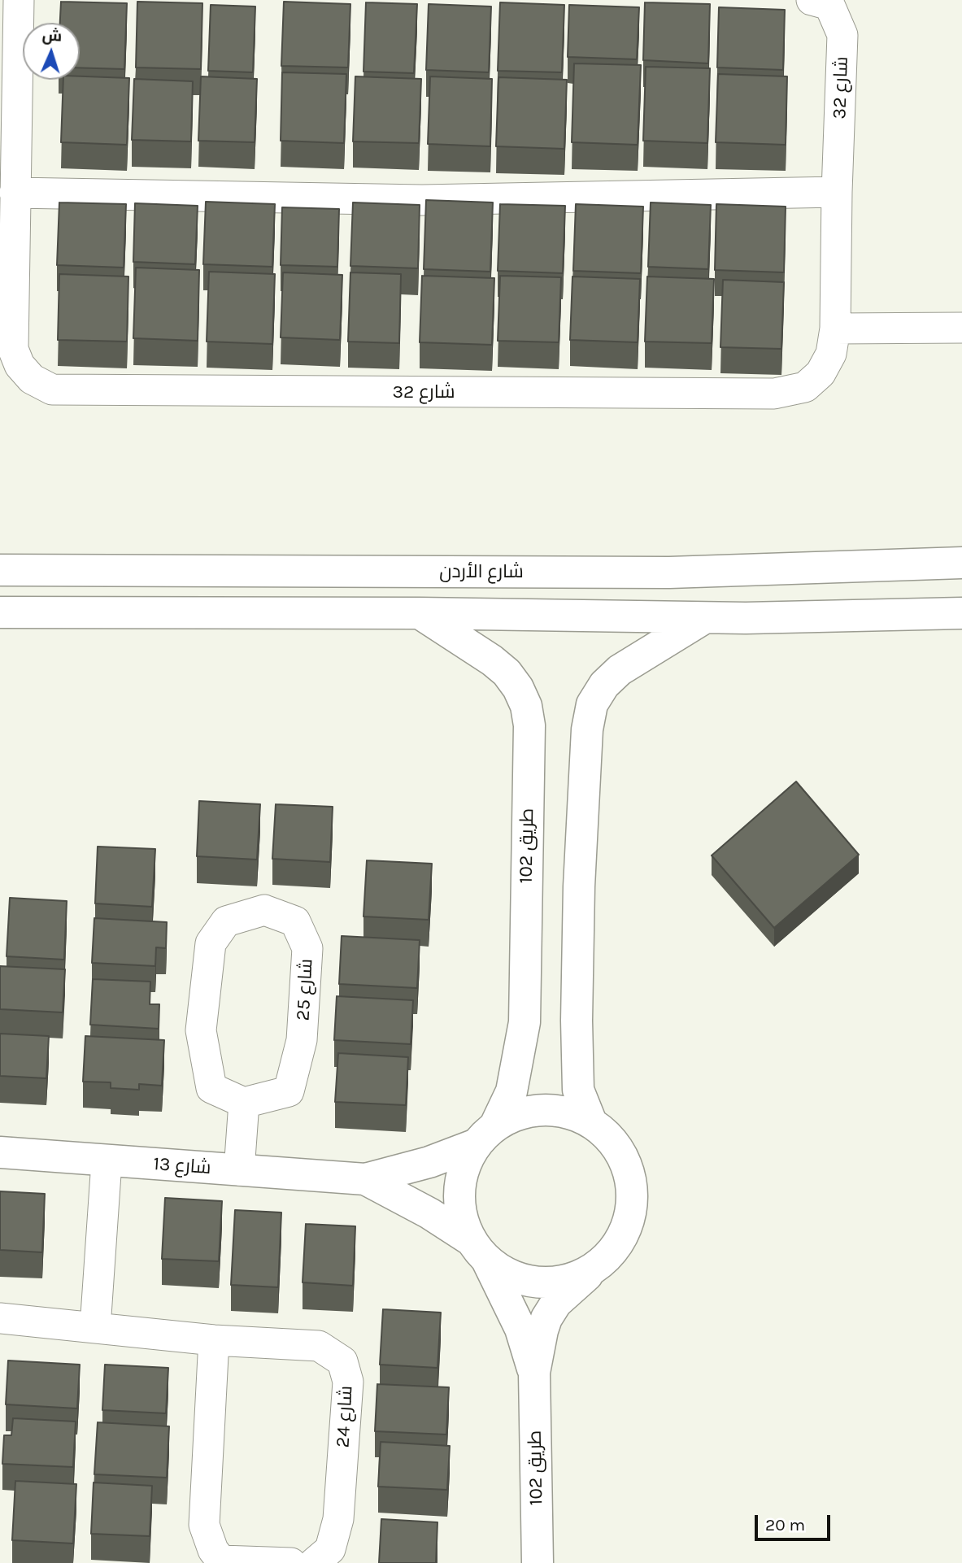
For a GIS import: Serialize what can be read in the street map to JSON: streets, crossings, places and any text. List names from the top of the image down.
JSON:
{
  "streets": {
    "street": [
      "شارع 32",
      "شارع الأردن",
      "طريق 102",
      "شارع 25",
      "شارع 13",
      "شارع 24"
    ]
  },
  "crossings": [
    ["طريق 102", "شارع 13"]
  ],
  "scale_bar": "20 m",
  "north": "top"
}
